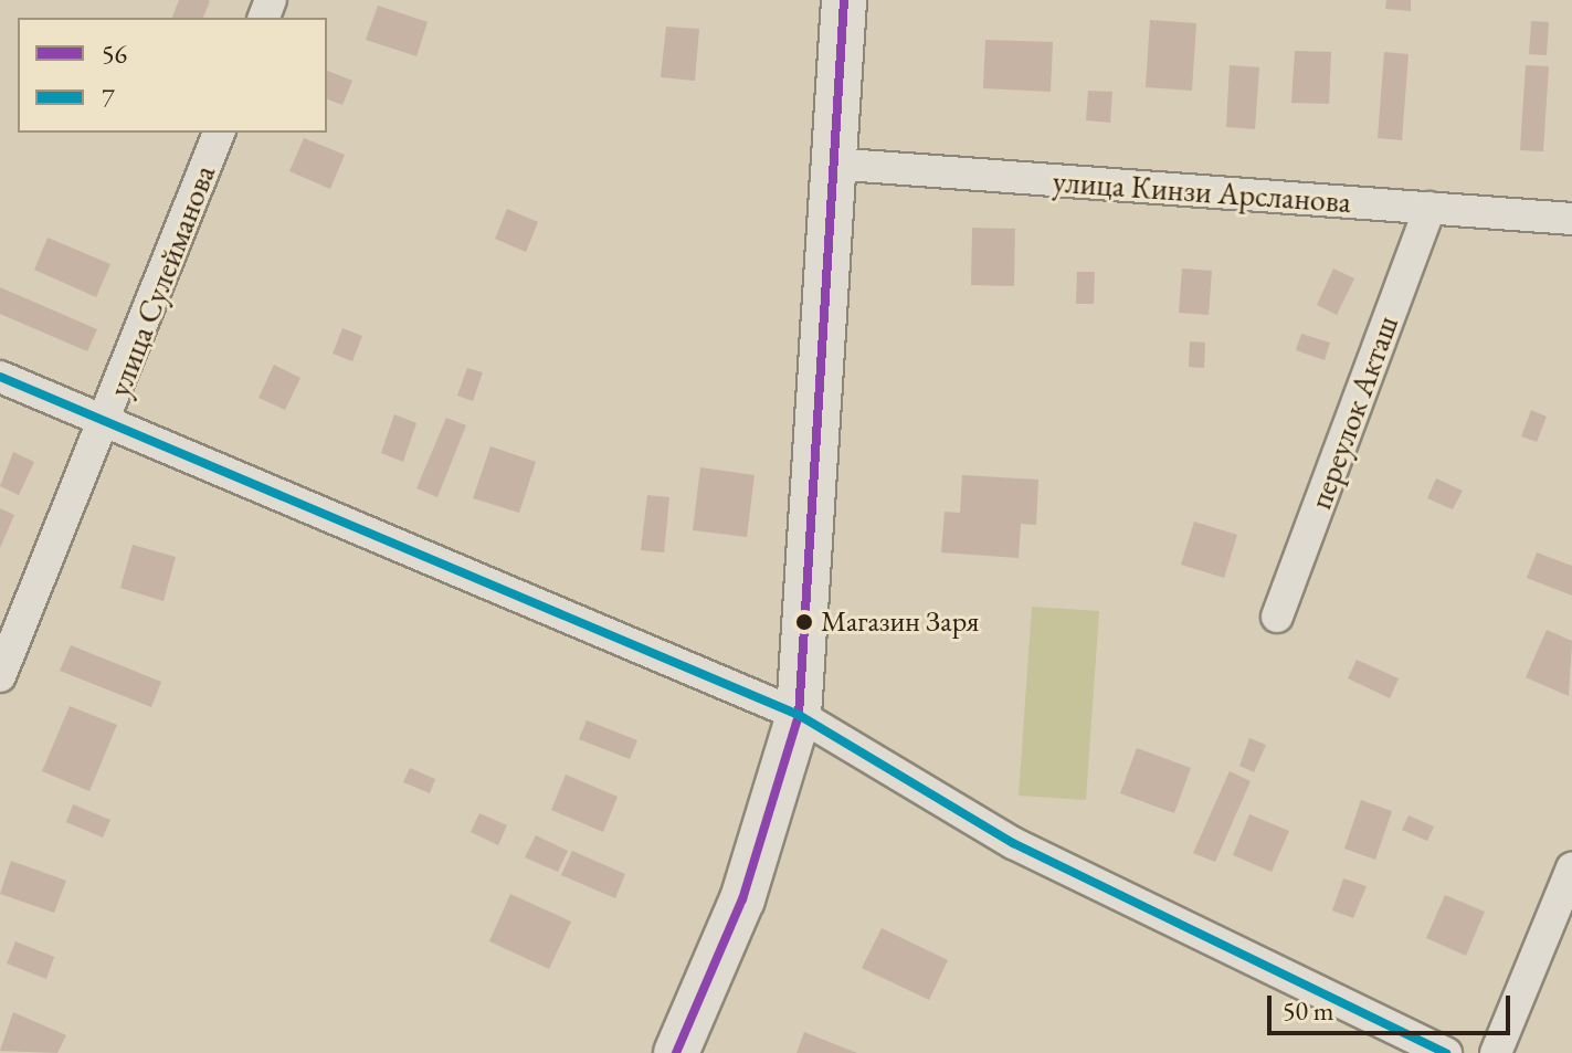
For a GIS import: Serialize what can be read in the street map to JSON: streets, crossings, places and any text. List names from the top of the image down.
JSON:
{
  "streets": {
    "street": ["улица Кинзи Арсланова", "улица Сулейманова", "переулок Акташ"]
  },
  "crossings": [
    ["улица Кинзи Арсланова", "переулок Акташ"]
  ],
  "places": ["Магазин Заря"],
  "lines": ["transit line 56", "transit line 7"],
  "legend": ["56", "7"],
  "scale_bar": "50 m"
}
